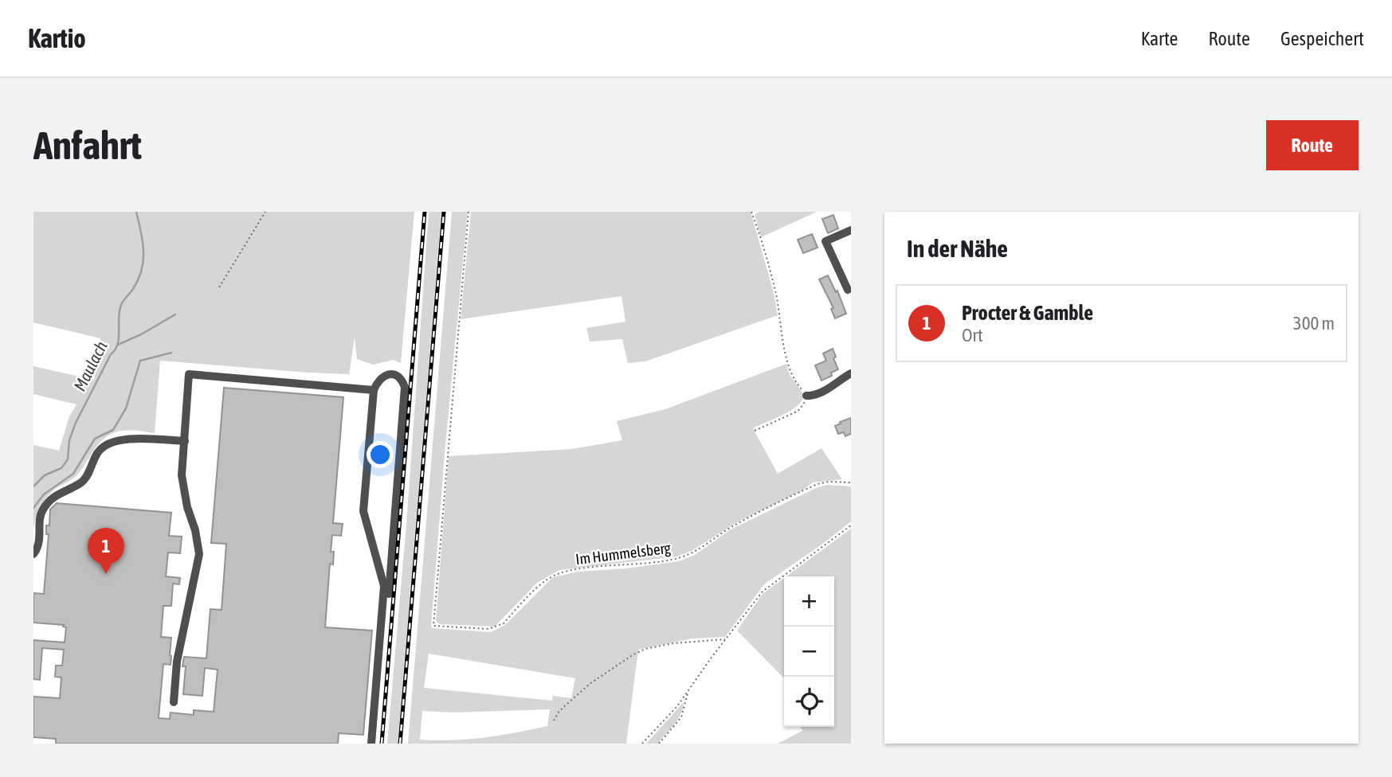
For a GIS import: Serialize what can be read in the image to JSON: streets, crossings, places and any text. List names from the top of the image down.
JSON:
{
  "streets": {
    "path": ["Im Hummelsberg"]
  },
  "water": ["Maulach"],
  "page": {
    "header": "Kartio",
    "nav": ["Karte", "Route", "Gespeichert"],
    "buttons": "Route",
    "title": "Anfahrt",
    "heading": "In der Nähe",
    "list": [
      {
        "mark": "1",
        "name": "Procter & Gamble",
        "note": "Ort",
        "value": "300 m"
      }
    ],
    "pins": "1",
    "map_buttons": ["+", "−"]
  }
}
